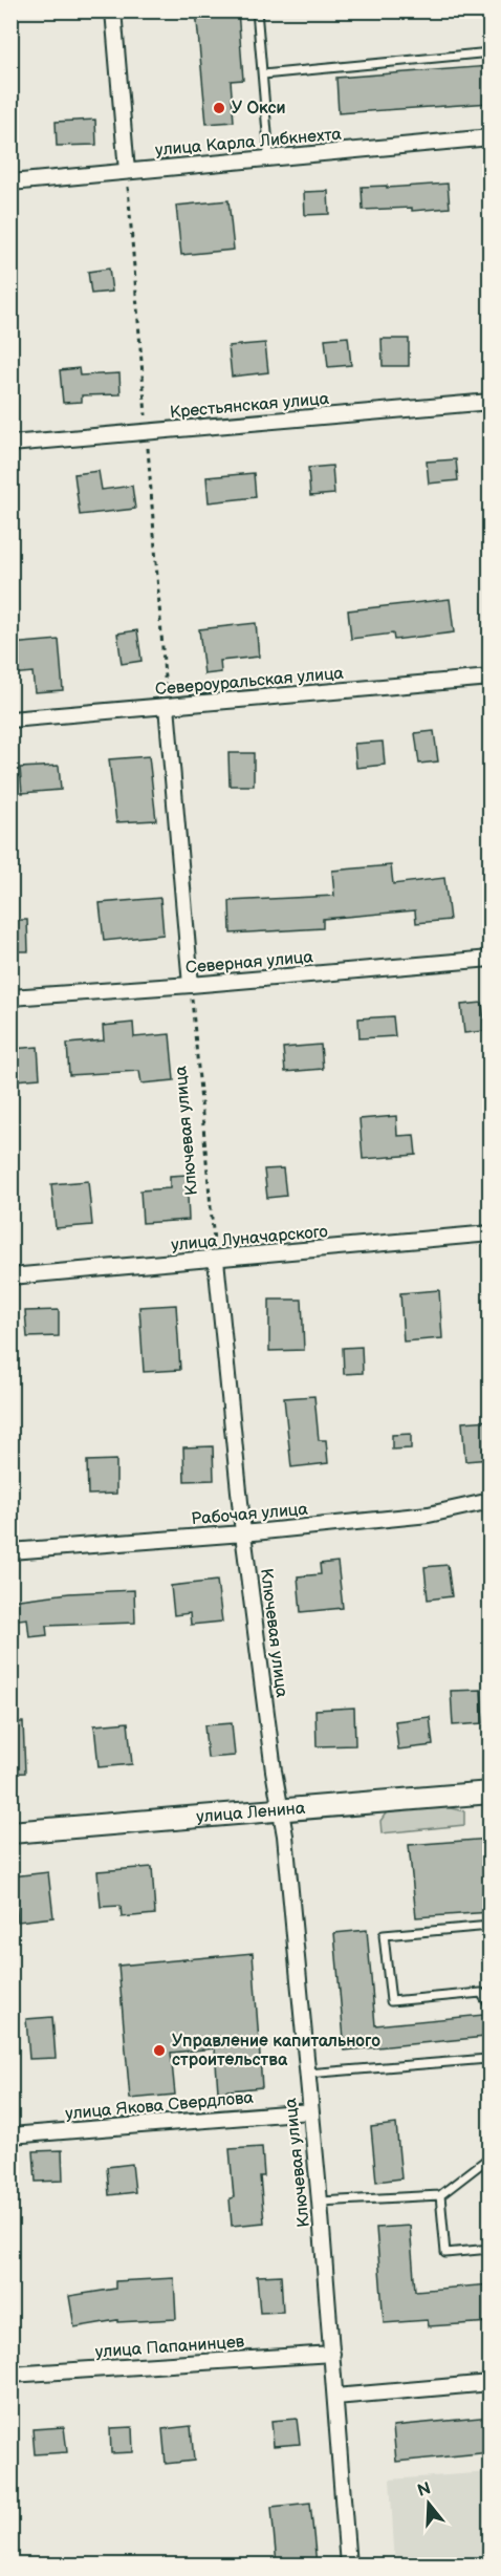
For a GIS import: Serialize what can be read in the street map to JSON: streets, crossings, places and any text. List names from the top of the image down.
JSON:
{
  "streets": {
    "main road": ["улица Ленина"],
    "street": [
      "улица Карла Либкнехта",
      "Крестьянская улица",
      "Североуральская улица",
      "Северная улица",
      "Ключевая улица",
      "улица Луначарского",
      "Рабочая улица",
      "улица Якова Свердлова",
      "улица Папанинцев"
    ]
  },
  "crossings": [
    ["Северная улица", "Ключевая улица"],
    ["Ключевая улица", "улица Луначарского"],
    ["Ключевая улица", "Рабочая улица"],
    ["Ключевая улица", "улица Ленина"],
    ["Ключевая улица", "улица Якова Свердлова"],
    ["Ключевая улица", "улица Папанинцев"]
  ],
  "places": ["У Окси", "Управление капитального строительства"],
  "north": "top"
}
